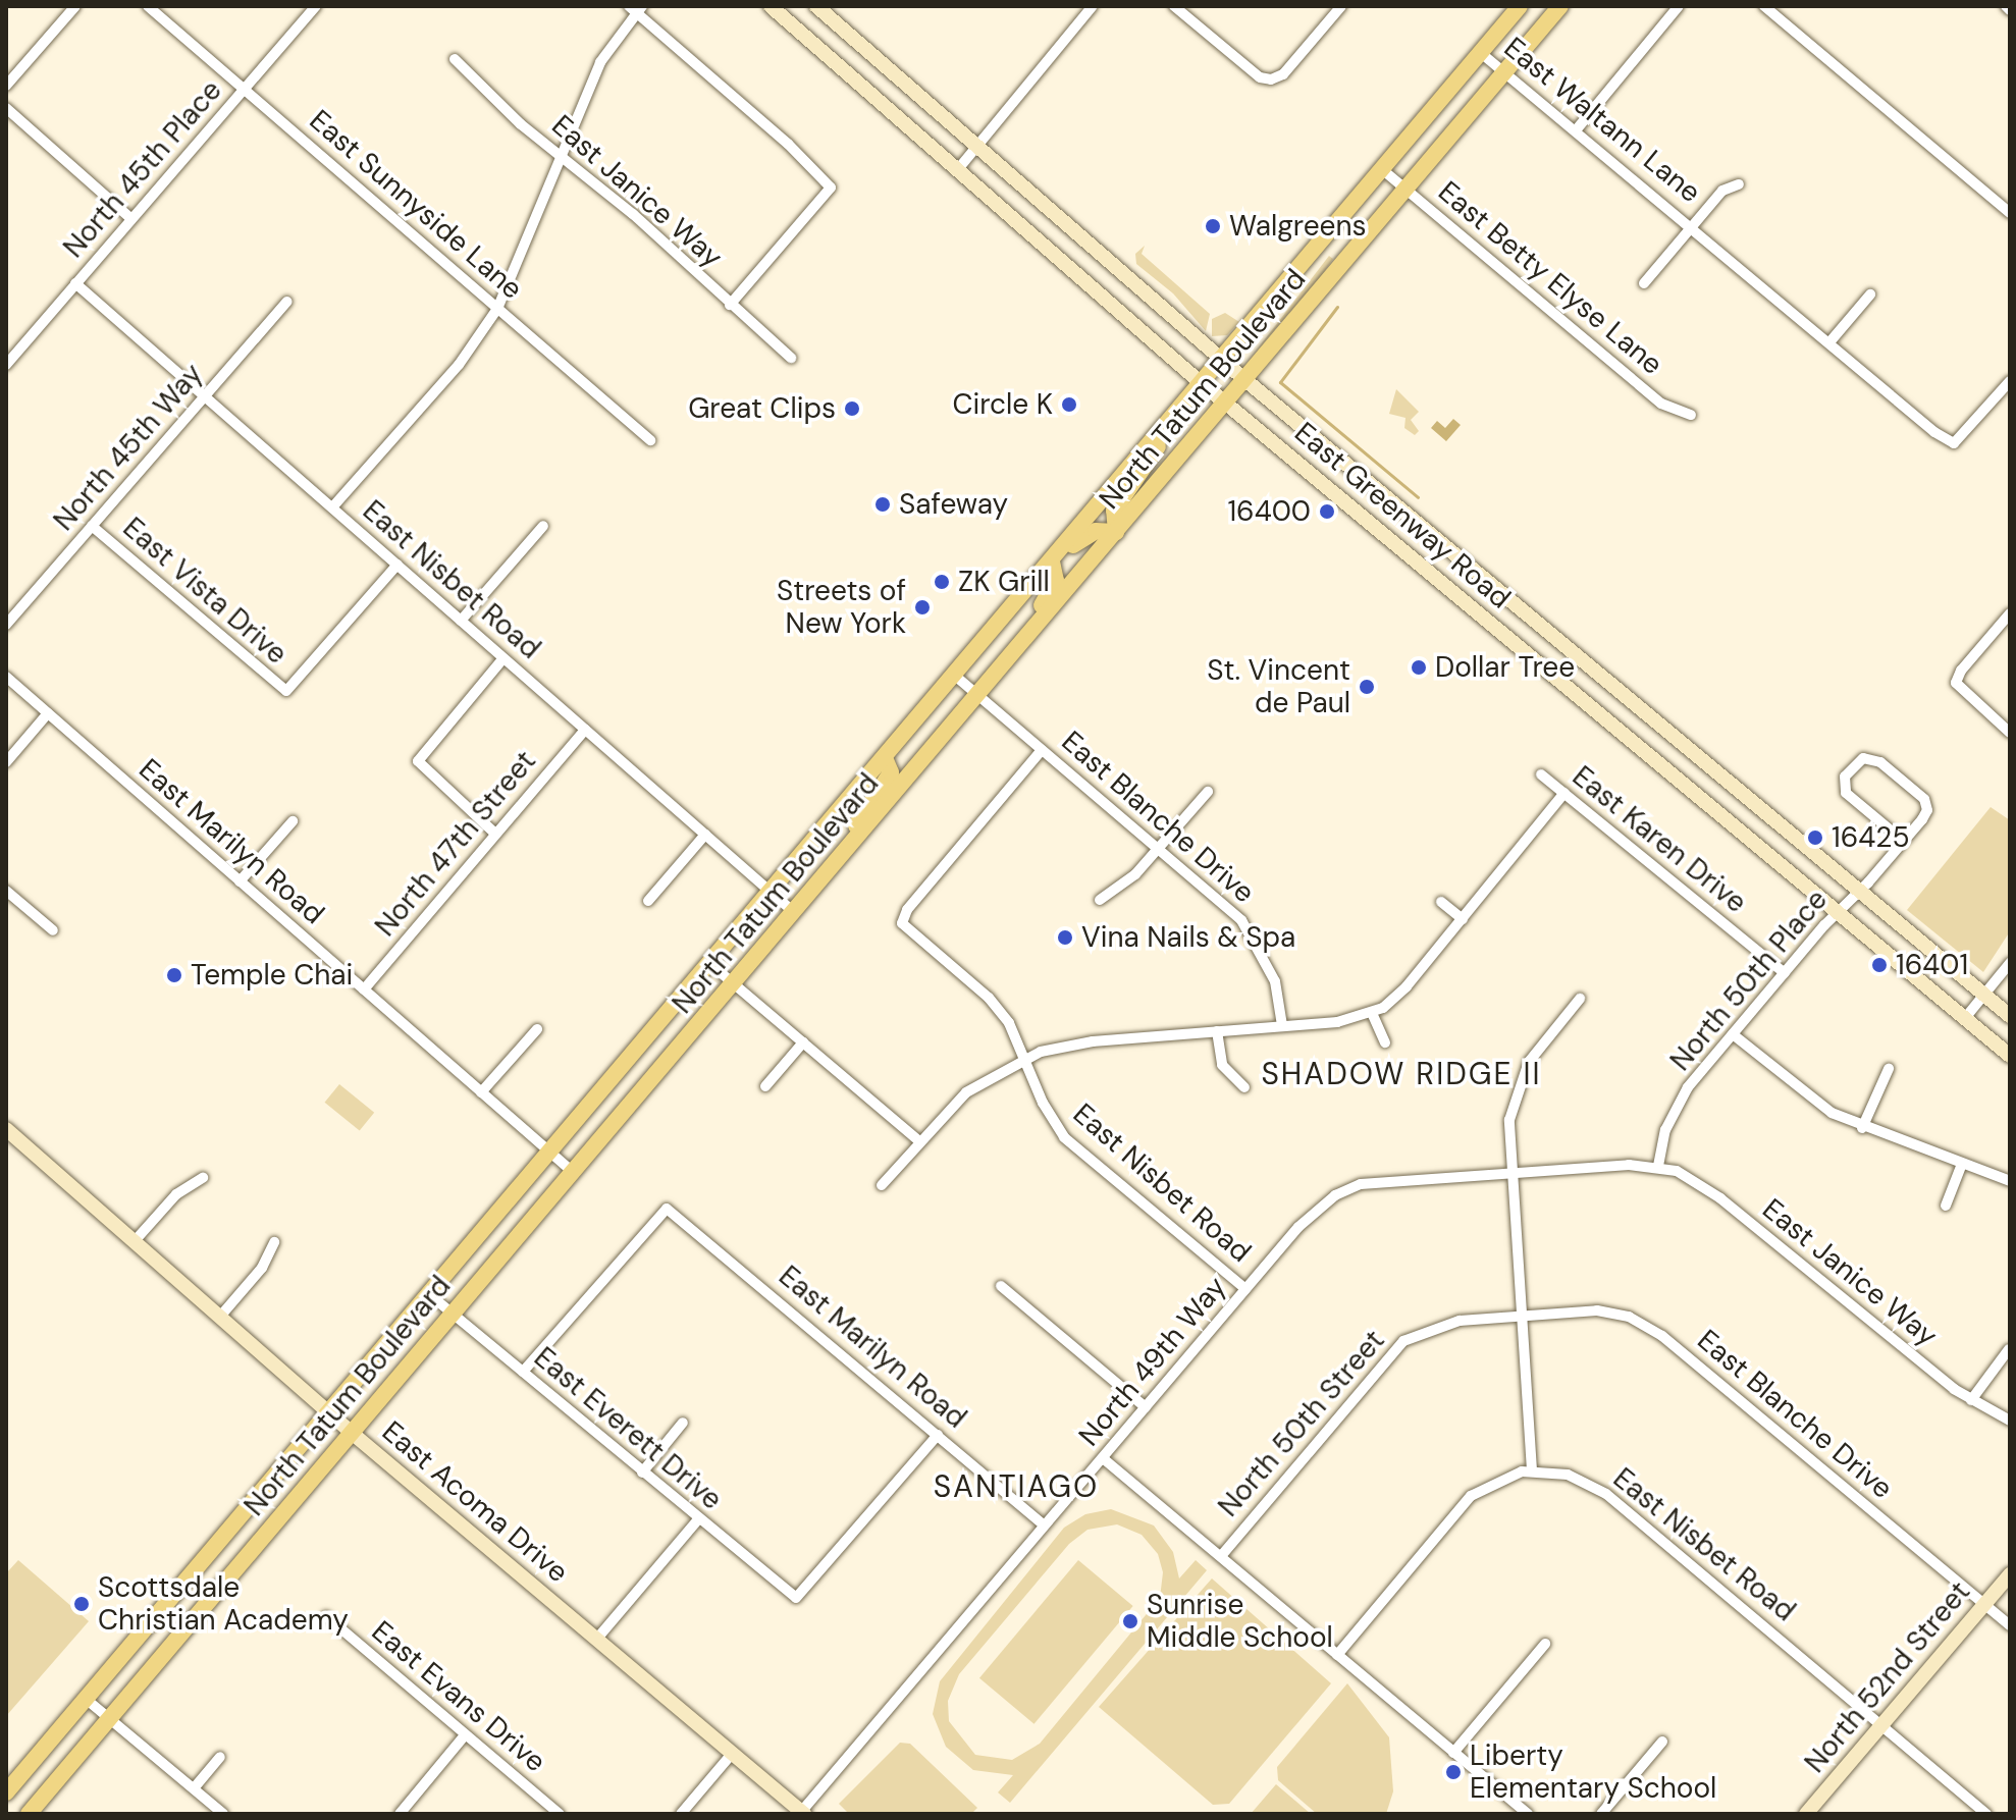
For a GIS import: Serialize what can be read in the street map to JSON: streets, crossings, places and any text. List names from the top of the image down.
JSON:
{
  "streets": {
    "main road": [
      "North Tatum Boulevard",
      "East Greenway Road",
      "East Acoma Drive",
      "North 52nd Street"
    ],
    "street": [
      "East Waltann Lane",
      "North 45th Place",
      "East Janice Way",
      "East Sunnyside Lane",
      "East Betty Elyse Lane",
      "North 45th Way",
      "East Nisbet Road",
      "East Vista Drive",
      "East Blanche Drive",
      "East Karen Drive",
      "East Marilyn Road",
      "North 47th Street",
      "North 50th Place",
      "North 49th Way",
      "North 50th Street",
      "East Everett Drive",
      "East Evans Drive"
    ]
  },
  "crossings": [
    ["East Waltann Lane", "North Tatum Boulevard"],
    ["North 45th Place", "East Sunnyside Lane"],
    ["North 45th Place", "East Nisbet Road"],
    ["East Janice Way", "North 50th Place"],
    ["East Janice Way", "North 49th Way"],
    ["East Betty Elyse Lane", "North Tatum Boulevard"],
    ["North Tatum Boulevard", "East Greenway Road"],
    ["North Tatum Boulevard", "East Nisbet Road"],
    ["North Tatum Boulevard", "East Blanche Drive"],
    ["North Tatum Boulevard", "East Marilyn Road"],
    ["North Tatum Boulevard", "East Everett Drive"],
    ["North Tatum Boulevard", "East Acoma Drive"],
    ["North 45th Way", "East Nisbet Road"],
    ["North 45th Way", "East Vista Drive"],
    ["East Greenway Road", "North 50th Place"],
    ["East Nisbet Road", "East Vista Drive"],
    ["East Nisbet Road", "East Blanche Drive"],
    ["East Nisbet Road", "North 47th Street"],
    ["East Nisbet Road", "North 49th Way"],
    ["East Nisbet Road", "North 52nd Street"],
    ["East Blanche Drive", "North 50th Street"],
    ["East Blanche Drive", "North 52nd Street"],
    ["East Karen Drive", "North 50th Place"],
    ["East Marilyn Road", "North 47th Street"],
    ["East Marilyn Road", "North 49th Way"],
    ["East Marilyn Road", "East Everett Drive"],
    ["North 50th Place", "North 49th Way"],
    ["North 49th Way", "East Acoma Drive"]
  ],
  "districts": ["SHADOW RIDGE II", "SANTIAGO"],
  "places": [
    "Walgreens",
    "Circle K",
    "Great Clips",
    "Safeway",
    "16400",
    "ZK Grill",
    "Streets of New York",
    "Dollar Tree",
    "St. Vincent de Paul",
    "16425",
    "Vina Nails & Spa",
    "16401",
    "Temple Chai",
    "Scottsdale Christian Academy",
    "Sunrise Middle School",
    "Liberty Elementary School"
  ]
}
